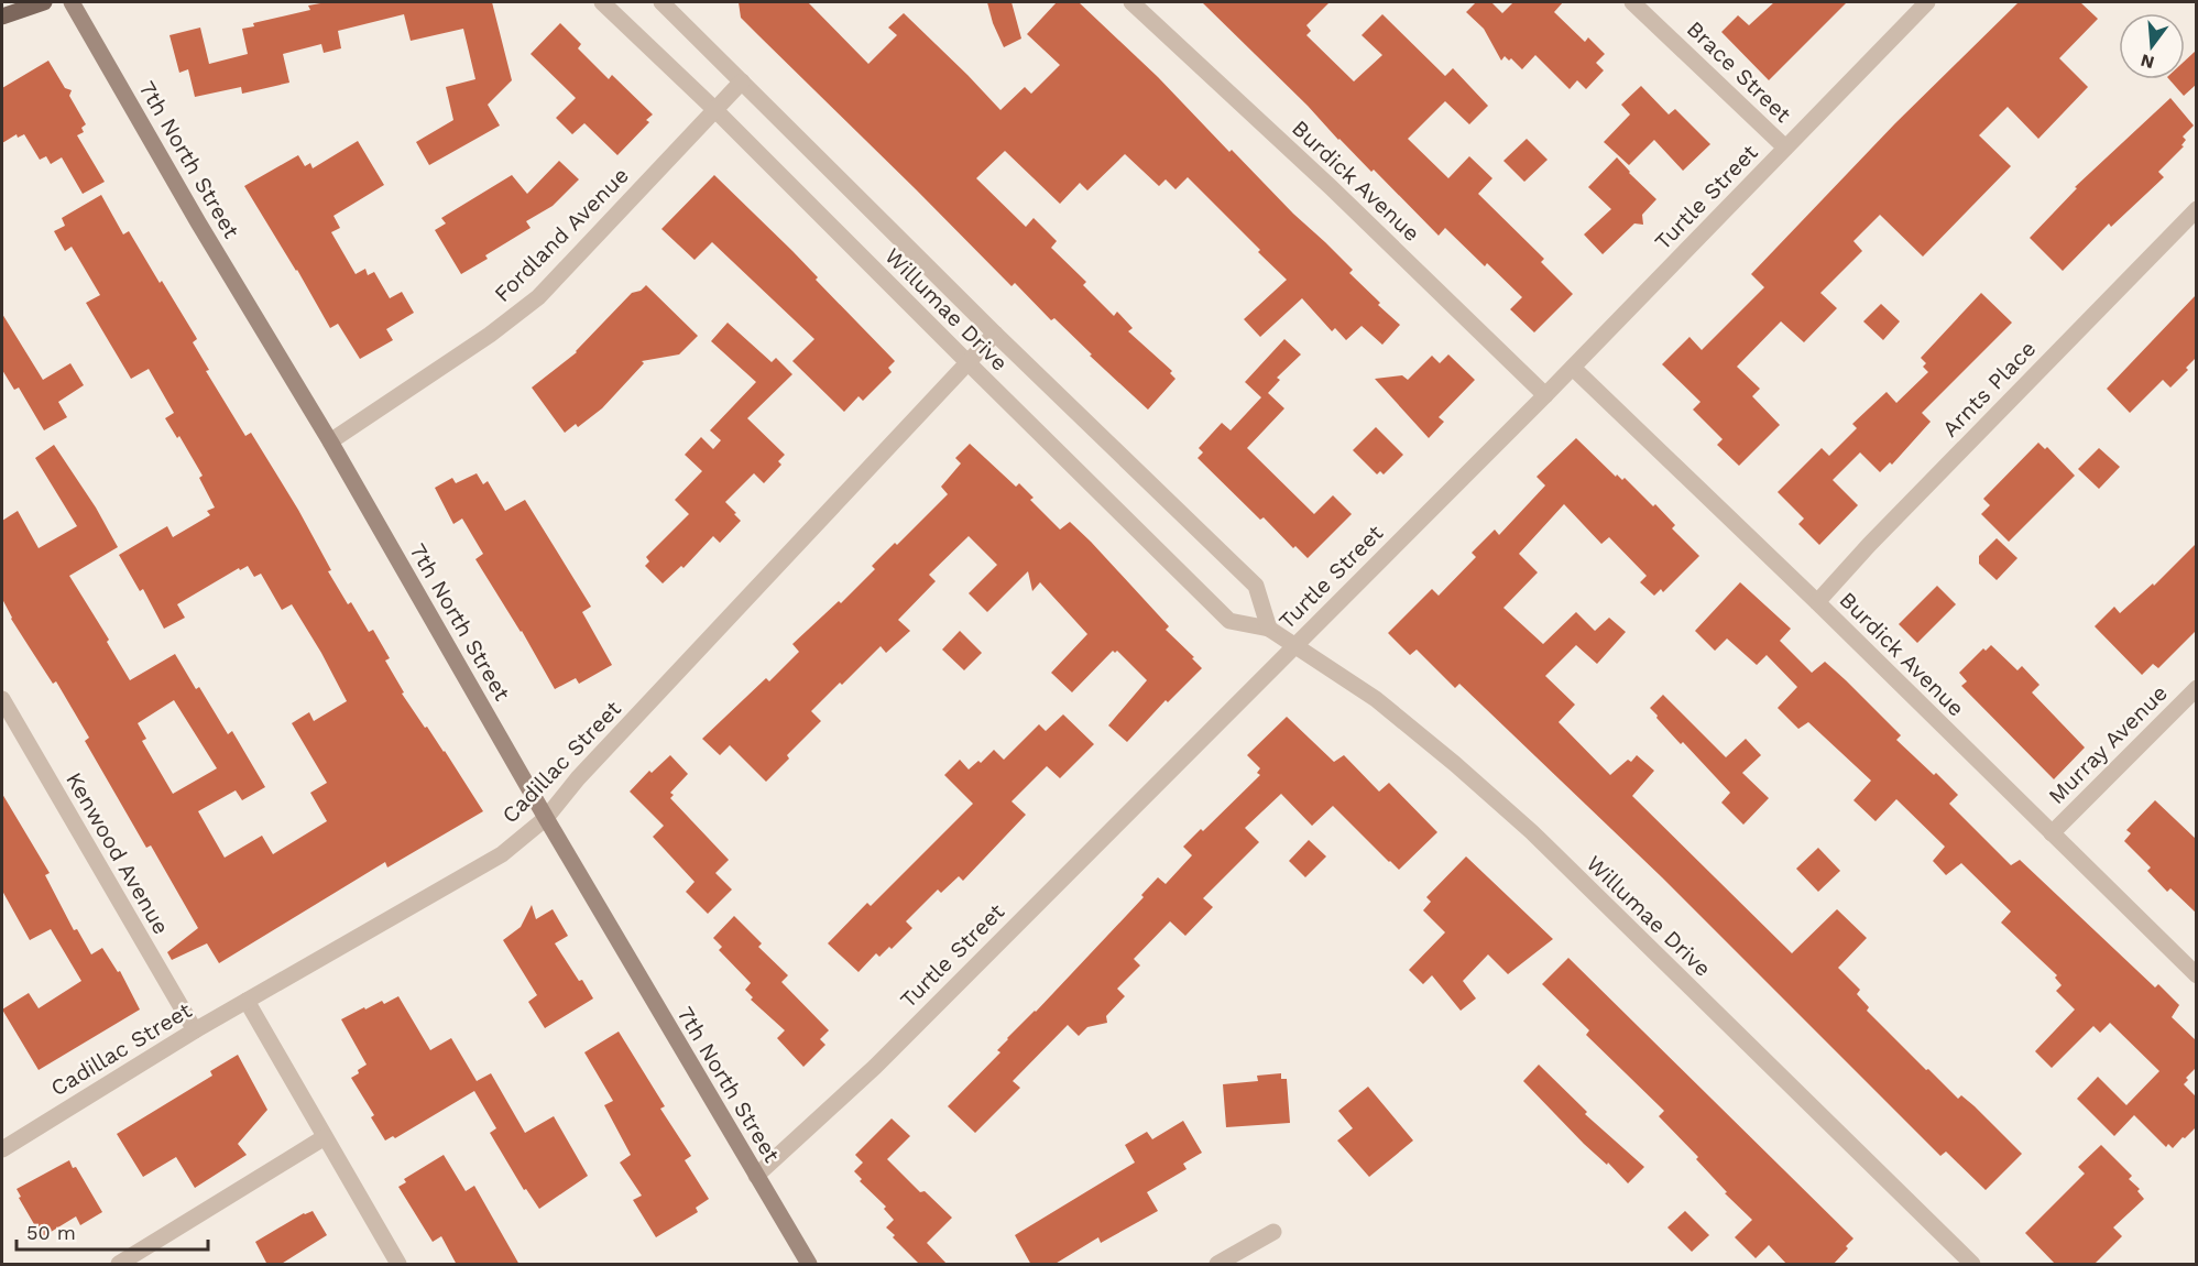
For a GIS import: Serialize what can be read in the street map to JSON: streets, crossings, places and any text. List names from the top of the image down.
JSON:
{
  "streets": {
    "street": [
      "Brace Street",
      "7th North Street",
      "Burdick Avenue",
      "Turtle Street",
      "Fordland Avenue",
      "Willumae Drive",
      "Arnts Place",
      "Murray Avenue",
      "Cadillac Street",
      "Kenwood Avenue"
    ]
  },
  "crossings": [
    ["Brace Street", "Turtle Street"],
    ["7th North Street", "Turtle Street"],
    ["7th North Street", "Fordland Avenue"],
    ["7th North Street", "Cadillac Street"],
    ["Burdick Avenue", "Turtle Street"],
    ["Burdick Avenue", "Arnts Place"],
    ["Burdick Avenue", "Murray Avenue"],
    ["Turtle Street", "Willumae Drive"],
    ["Fordland Avenue", "Willumae Drive"],
    ["Willumae Drive", "Cadillac Street"],
    ["Cadillac Street", "Kenwood Avenue"]
  ],
  "scale_bar": "50 m",
  "north": "bottom"
}
